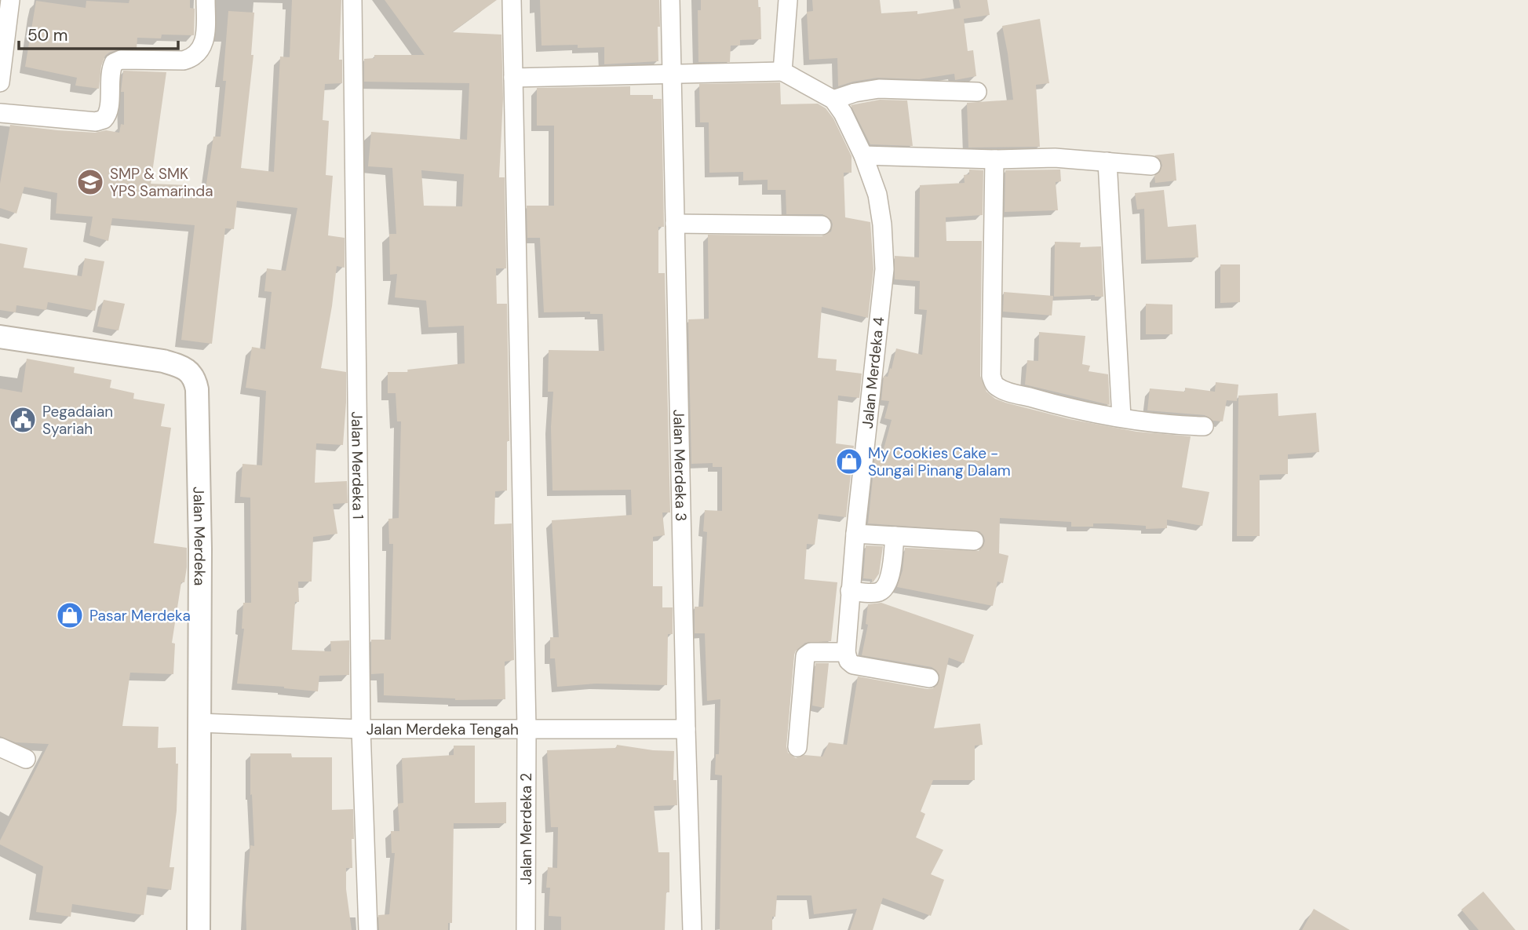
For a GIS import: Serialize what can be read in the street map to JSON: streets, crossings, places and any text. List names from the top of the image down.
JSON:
{
  "streets": {
    "street": [
      "Jalan Merdeka 4",
      "Jalan Merdeka 1",
      "Jalan Merdeka 3",
      "Jalan Merdeka",
      "Jalan Merdeka Tengah",
      "Jalan Merdeka 2"
    ]
  },
  "crossings": [
    ["Jalan Merdeka 1", "Jalan Merdeka Tengah"],
    ["Jalan Merdeka 3", "Jalan Merdeka Tengah"],
    ["Jalan Merdeka", "Jalan Merdeka Tengah"],
    ["Jalan Merdeka Tengah", "Jalan Merdeka 2"]
  ],
  "places": {
    "school or university": ["SMP & SMK YPS Samarinda"],
    "public building": ["Pegadaian Syariah"],
    "shop": ["My Cookies Cake - Sungai Pinang Dalam", "Pasar Merdeka"]
  },
  "scale_bar": "50 m"
}
